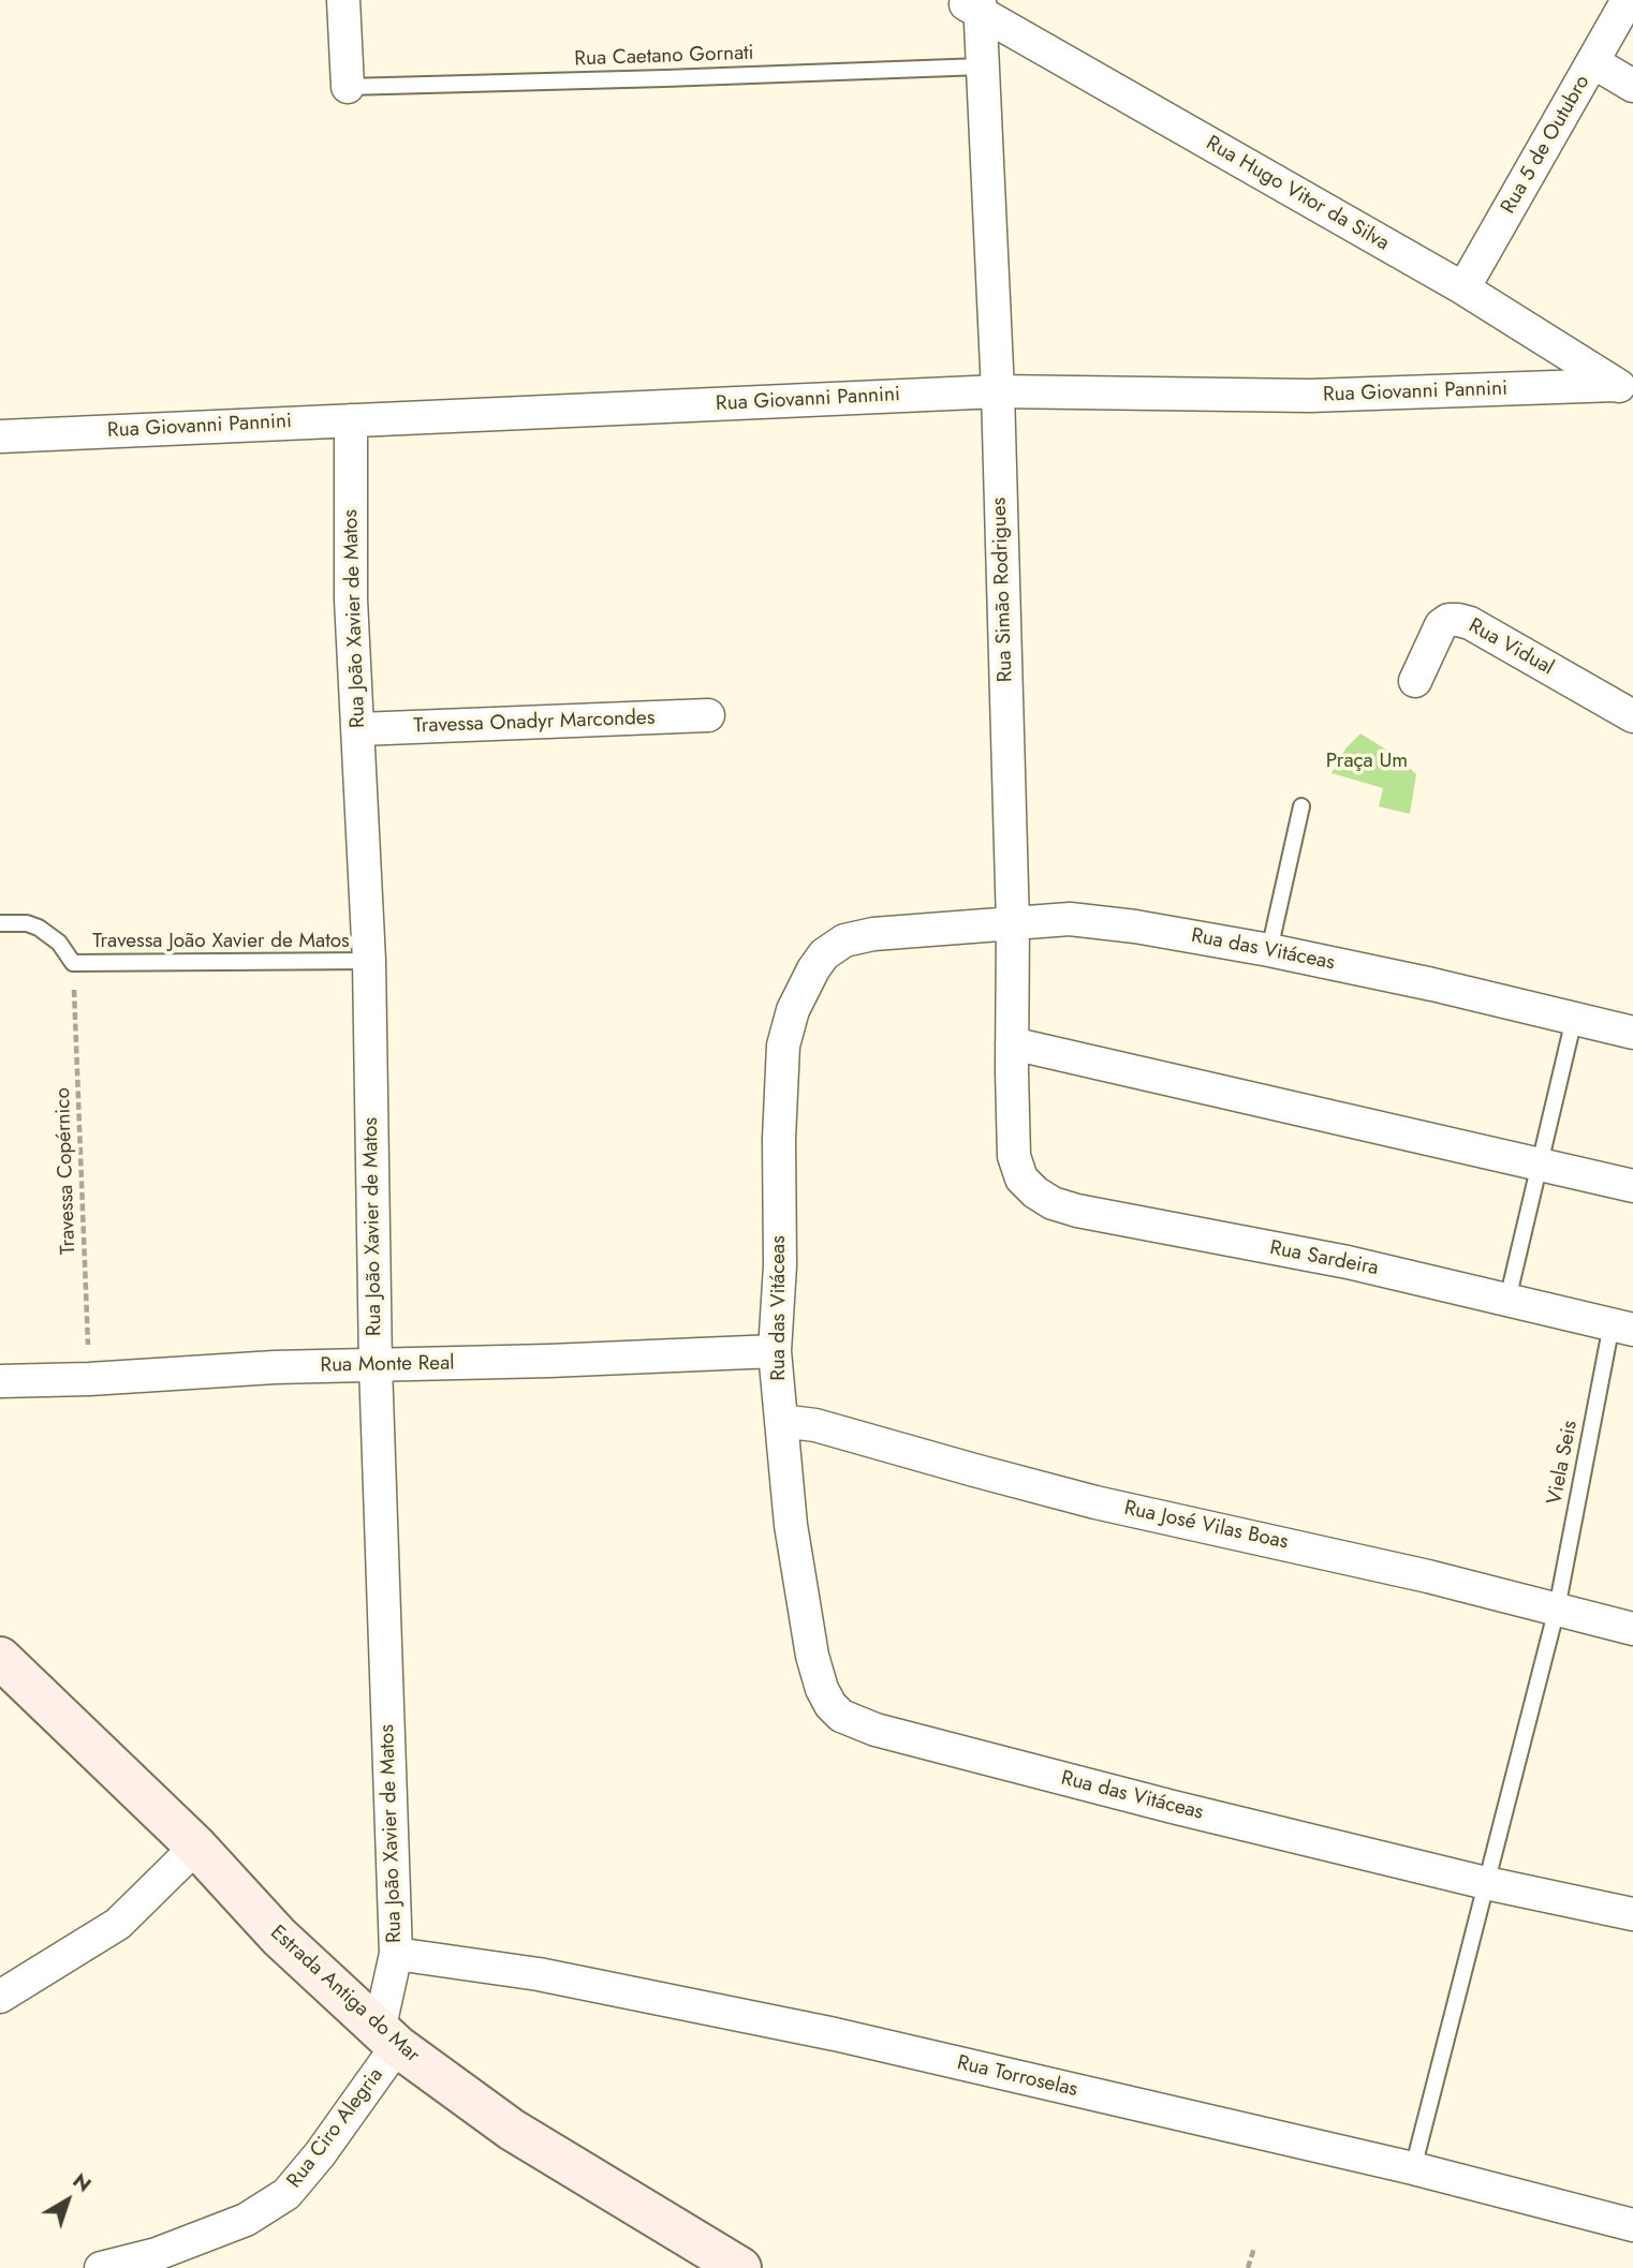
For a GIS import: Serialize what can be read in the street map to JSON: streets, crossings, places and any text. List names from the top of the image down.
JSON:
{
  "streets": {
    "street": [
      "Rua 5 de Outubro",
      "Rua Hugo Vitor da Silva",
      "Rua Giovanni Pannini",
      "Rua Simão Rodrigues",
      "Rua João Xavier de Matos",
      "Rua Vidual",
      "Travessa Onadyr Marcondes",
      "Rua das Vitáceas",
      "Rua Sardeira",
      "Rua Monte Real",
      "Rua José Vilas Boas",
      "Estrada Antiga do Mar",
      "Rua Torroselas",
      "Rua Ciro Alegria"
    ],
    "lane": ["Rua Caetano Gornati", "Travessa João Xavier de Matos", "Viela Seis"],
    "path": ["Travessa Copérnico"]
  },
  "crossings": [
    ["Rua Caetano Gornati", "Rua Simão Rodrigues"],
    ["Rua 5 de Outubro", "Rua Hugo Vitor da Silva"],
    ["Rua Hugo Vitor da Silva", "Rua Giovanni Pannini"],
    ["Rua Hugo Vitor da Silva", "Rua Simão Rodrigues"],
    ["Rua Giovanni Pannini", "Rua Simão Rodrigues"],
    ["Rua Giovanni Pannini", "Rua João Xavier de Matos"],
    ["Rua Simão Rodrigues", "Rua das Vitáceas"],
    ["Rua Simão Rodrigues", "Rua Sardeira"],
    ["Rua João Xavier de Matos", "Travessa Onadyr Marcondes"],
    ["Rua João Xavier de Matos", "Travessa João Xavier de Matos"],
    ["Rua João Xavier de Matos", "Rua Monte Real"],
    ["Rua João Xavier de Matos", "Estrada Antiga do Mar"],
    ["Rua João Xavier de Matos", "Rua Torroselas"],
    ["Rua João Xavier de Matos", "Rua Ciro Alegria"],
    ["Travessa João Xavier de Matos", "Travessa Copérnico"],
    ["Rua das Vitáceas", "Rua Monte Real"],
    ["Rua das Vitáceas", "Viela Seis"],
    ["Rua das Vitáceas", "Rua José Vilas Boas"],
    ["Travessa Copérnico", "Rua Monte Real"],
    ["Rua Sardeira", "Viela Seis"],
    ["Viela Seis", "Rua José Vilas Boas"],
    ["Viela Seis", "Rua Torroselas"],
    ["Estrada Antiga do Mar", "Rua Ciro Alegria"]
  ],
  "parks": ["Praça Um"],
  "north": "top right"
}
